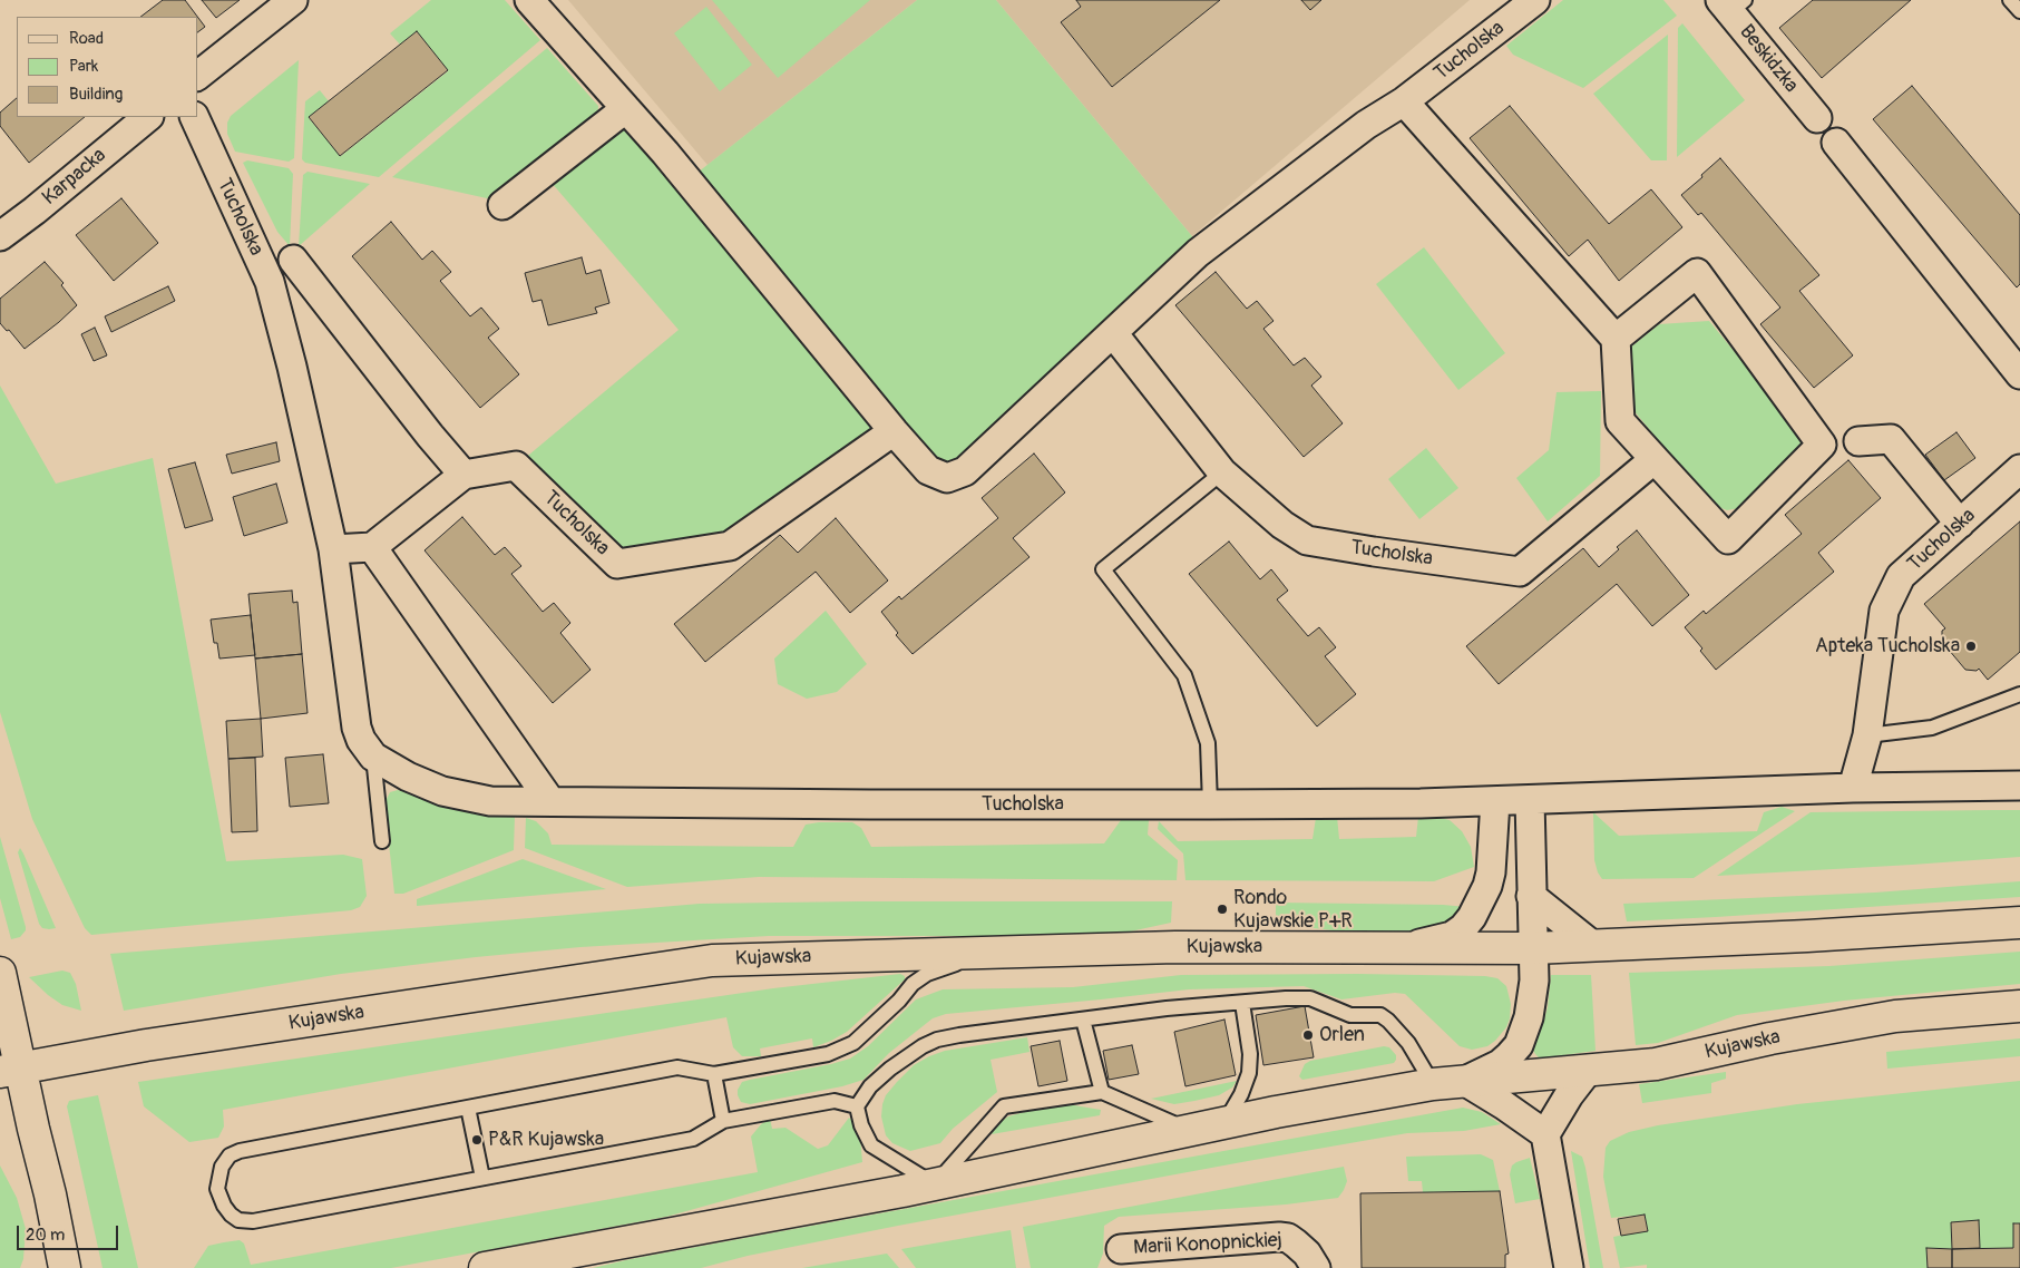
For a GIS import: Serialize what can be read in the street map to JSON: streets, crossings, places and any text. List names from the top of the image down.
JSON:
{
  "streets": {
    "main road": ["Kujawska"],
    "street": [
      "Tucholska",
      "Beskidzka",
      "Karpacka",
      "Marii Konopnickiej"
    ]
  },
  "places": [
    "Apteka Tucholska",
    "Rondo Kujawskie P+R",
    "Orlen",
    "P&R Kujawska"
  ],
  "legend": ["Road", "Park", "Building"],
  "scale_bar": "20 m"
}
